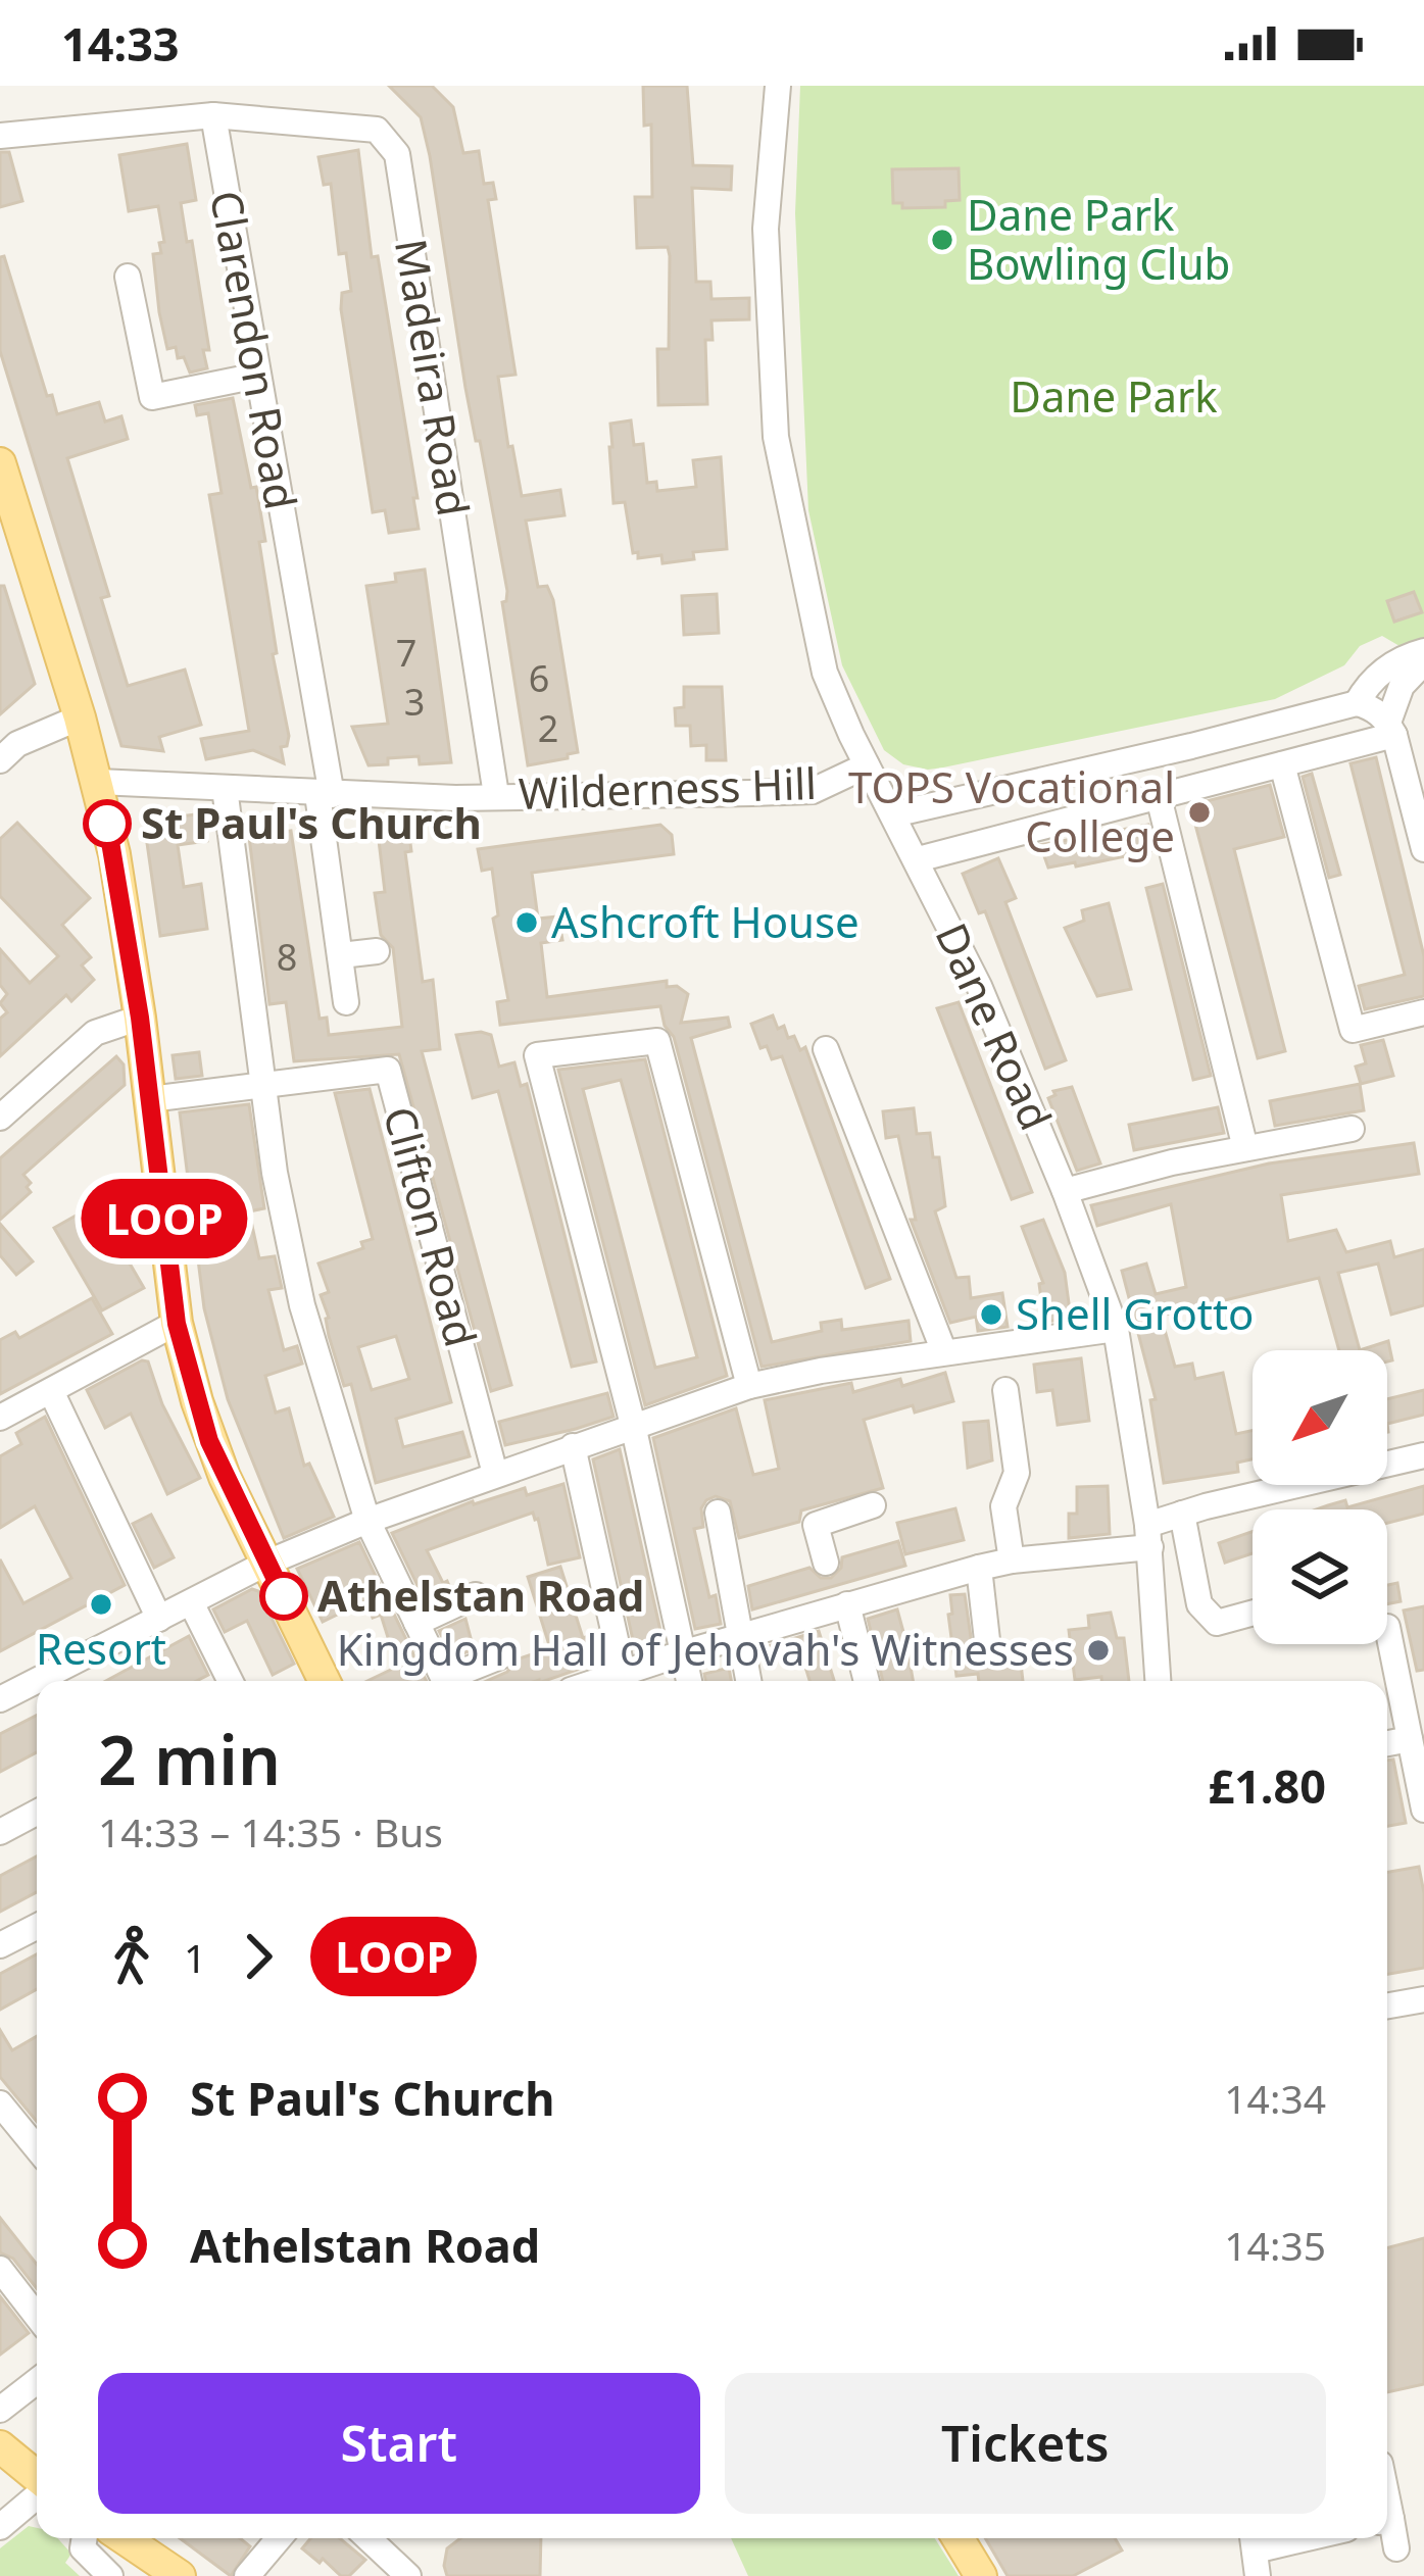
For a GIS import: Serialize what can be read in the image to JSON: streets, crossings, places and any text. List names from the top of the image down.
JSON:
{
  "streets": {
    "street": [
      "Clarendon Road",
      "Madeira Road",
      "Wilderness Hill",
      "Dane Road",
      "Clifton Road"
    ]
  },
  "crossings": [
    ["Clarendon Road", "Madeira Road"],
    ["Clarendon Road", "Wilderness Hill"],
    ["Madeira Road", "Wilderness Hill"],
    ["Wilderness Hill", "Dane Road"]
  ],
  "parks": ["Dane Park"],
  "places": [
    "Dane Park Bowling Club",
    "TOPS Vocational College",
    "St Paul's Church",
    "Ashcroft House",
    "Shell Grotto",
    "Athelstan Road",
    "Resort",
    "Kingdom Hall of Jehovah's Witnesses"
  ],
  "lines": ["bus line LOOP"],
  "house_numbers": [
    "7",
    "6",
    "3",
    "2",
    "8"
  ],
  "north": "bottom left",
  "page": {
    "status": "14:33",
    "on_map": "LOOP",
    "heading": ["2 min", "14:33 – 14:35 · Bus", "£1.80"],
    "legs": ["1", "LOOP"],
    "list": [
      {
        "name": "St Paul's Church",
        "value": "14:34"
      },
      {
        "name": "Athelstan Road",
        "value": "14:35"
      }
    ],
    "buttons": ["Start", "Tickets"]
  }
}
